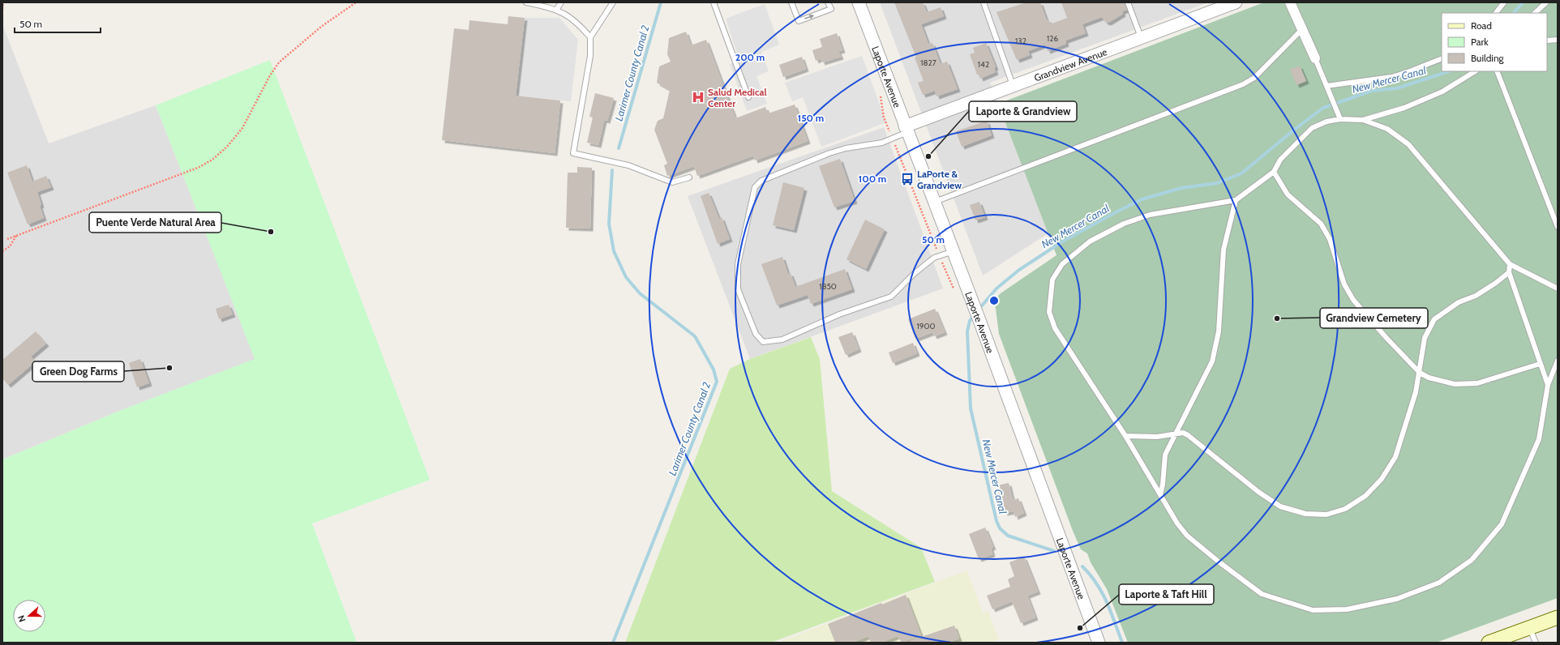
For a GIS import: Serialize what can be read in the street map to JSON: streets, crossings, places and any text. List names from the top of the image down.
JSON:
{
  "streets": {
    "street": ["Grandview Avenue", "Laporte Avenue"]
  },
  "crossings": [
    ["Grandview Avenue", "Laporte Avenue"]
  ],
  "water": ["Larimer County Canal 2", "New Mercer Canal"],
  "places": {
    "hospital": ["Salud Medical Center"],
    "other": [
      "Laporte & Grandview",
      "Puente Verde Natural Area",
      "Grandview Cemetery",
      "Green Dog Farms",
      "Laporte & Taft Hill"
    ],
    "bus stop": ["LaPorte & Grandview"]
  },
  "house_numbers": [
    "126",
    "132",
    "1827",
    "142",
    "1850",
    "1900"
  ],
  "legend": ["Road", "Park", "Building"],
  "scale_bar": "50 m",
  "north": "left",
  "rings": [
    "200 m",
    "150 m",
    "100 m",
    "50 m"
  ]
}
